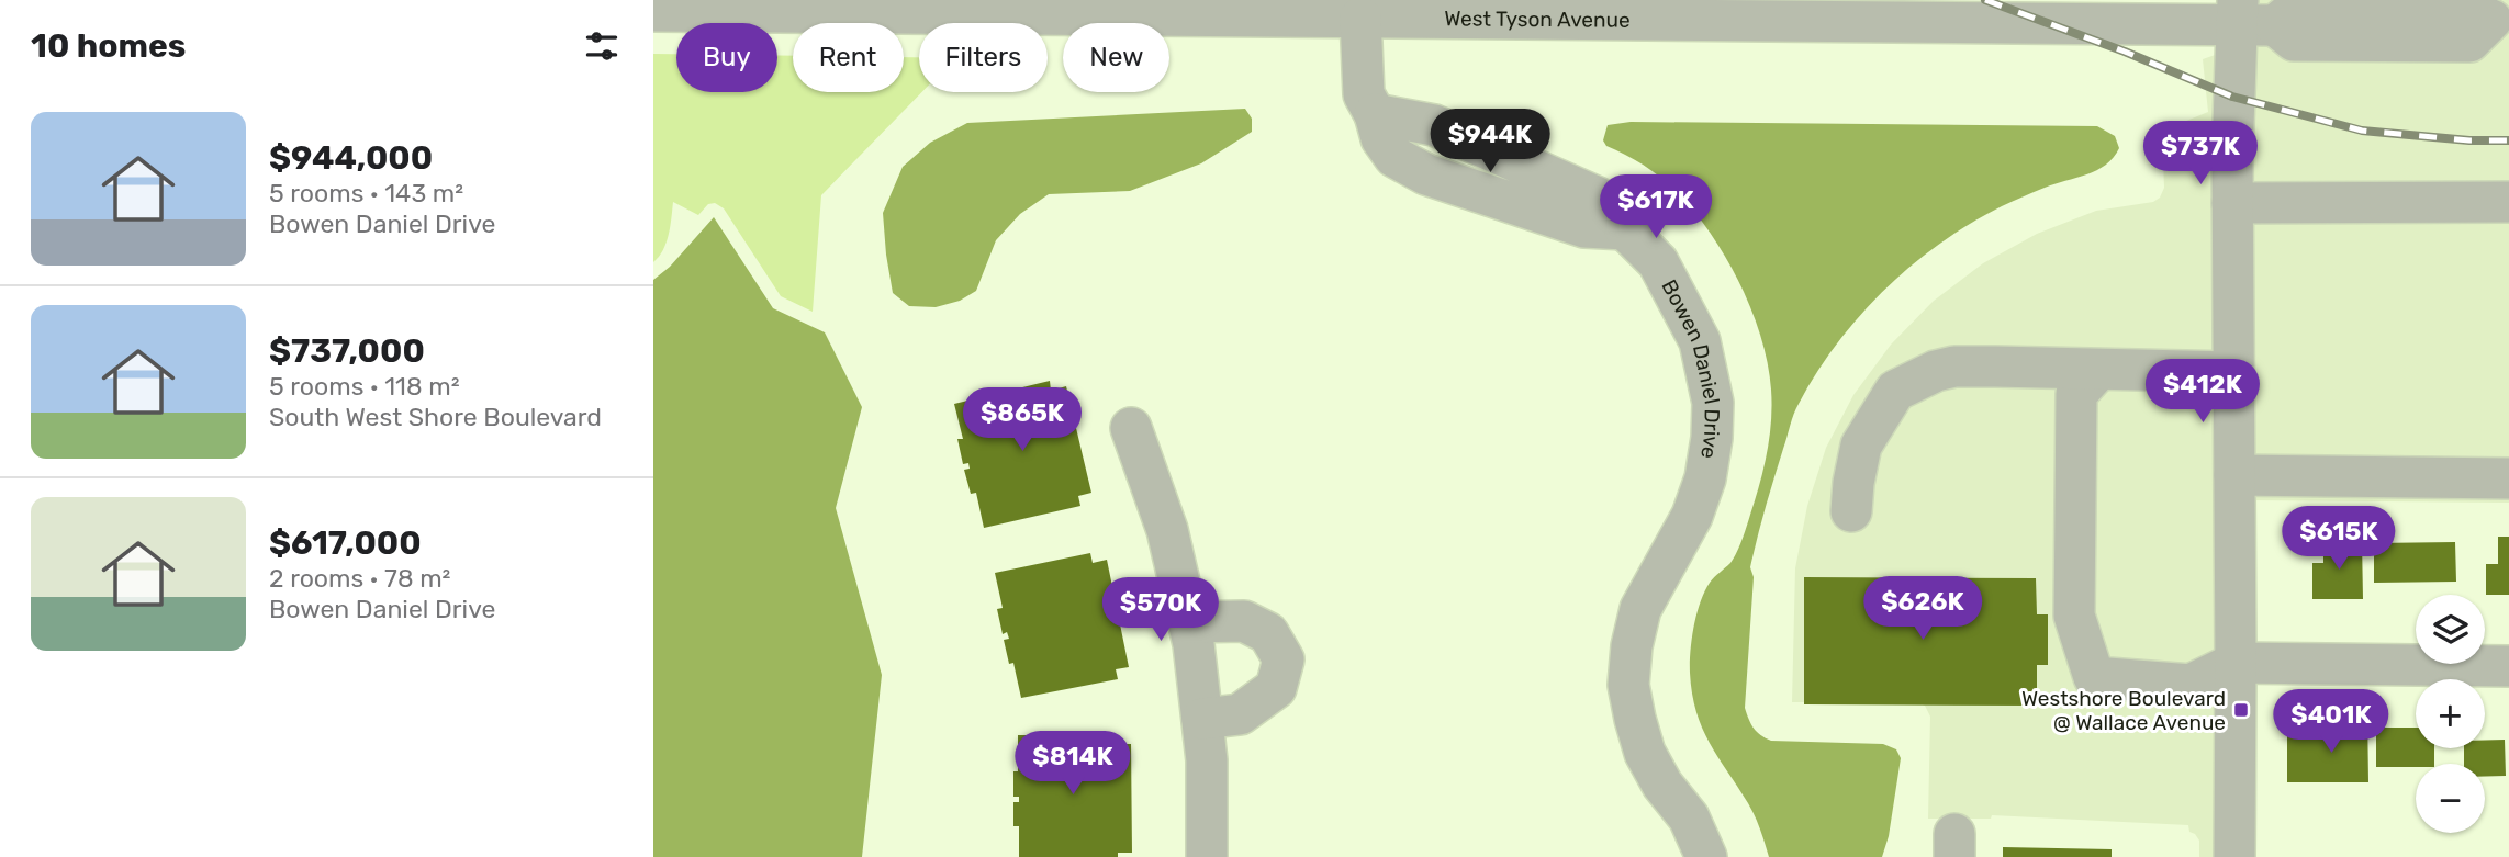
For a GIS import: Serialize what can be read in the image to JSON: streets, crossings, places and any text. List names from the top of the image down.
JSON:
{
  "streets": {
    "street": ["West Tyson Avenue", "Bowen Daniel Drive"]
  },
  "places": {
    "transit": ["Westshore Boulevard @ Wallace Avenue"]
  },
  "page": {
    "heading": "10 homes",
    "chip": [
      "Buy",
      "Rent",
      "Filters",
      "New"
    ],
    "list": [
      {
        "name": "$944,000",
        "note": "5 rooms · 143 m² · Bowen Daniel Drive"
      },
      {
        "name": "$737,000",
        "note": "5 rooms · 118 m² · South West Shore Boulevard"
      },
      {
        "name": "$617,000",
        "note": "2 rooms · 78 m² · Bowen Daniel Drive"
      }
    ],
    "price": [
      "$944K",
      "$737K",
      "$617K",
      "$412K",
      "$865K",
      "$615K",
      "$626K",
      "$570K",
      "$401K",
      "$814K"
    ],
    "map_buttons": ["+", "−"]
  }
}
